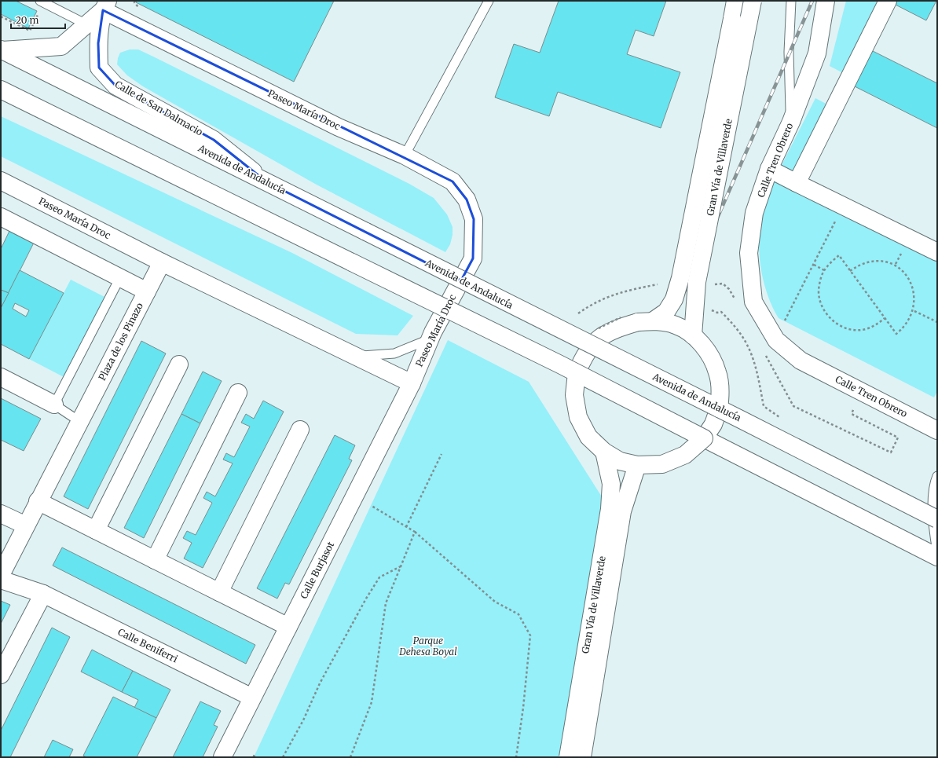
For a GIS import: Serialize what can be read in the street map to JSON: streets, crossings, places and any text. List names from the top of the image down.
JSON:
{
  "streets": {
    "street": [
      "Calle de San Dalmacio",
      "Paseo María Droc",
      "Calle Tren Obrero",
      "Gran Vía de Villaverde",
      "Avenida de Andalucía",
      "Plaza de los Pinazo",
      "Calle Burjasot",
      "Calle Beniferri"
    ]
  },
  "crossings": [
    ["Calle de San Dalmacio", "Paseo María Droc"],
    ["Calle de San Dalmacio", "Avenida de Andalucía"],
    ["Paseo María Droc", "Plaza de los Pinazo"],
    ["Paseo María Droc", "Calle Burjasot"],
    ["Calle Burjasot", "Calle Beniferri"]
  ],
  "parks": ["Parque Dehesa Boyal"],
  "scale_bar": "20 m"
}
